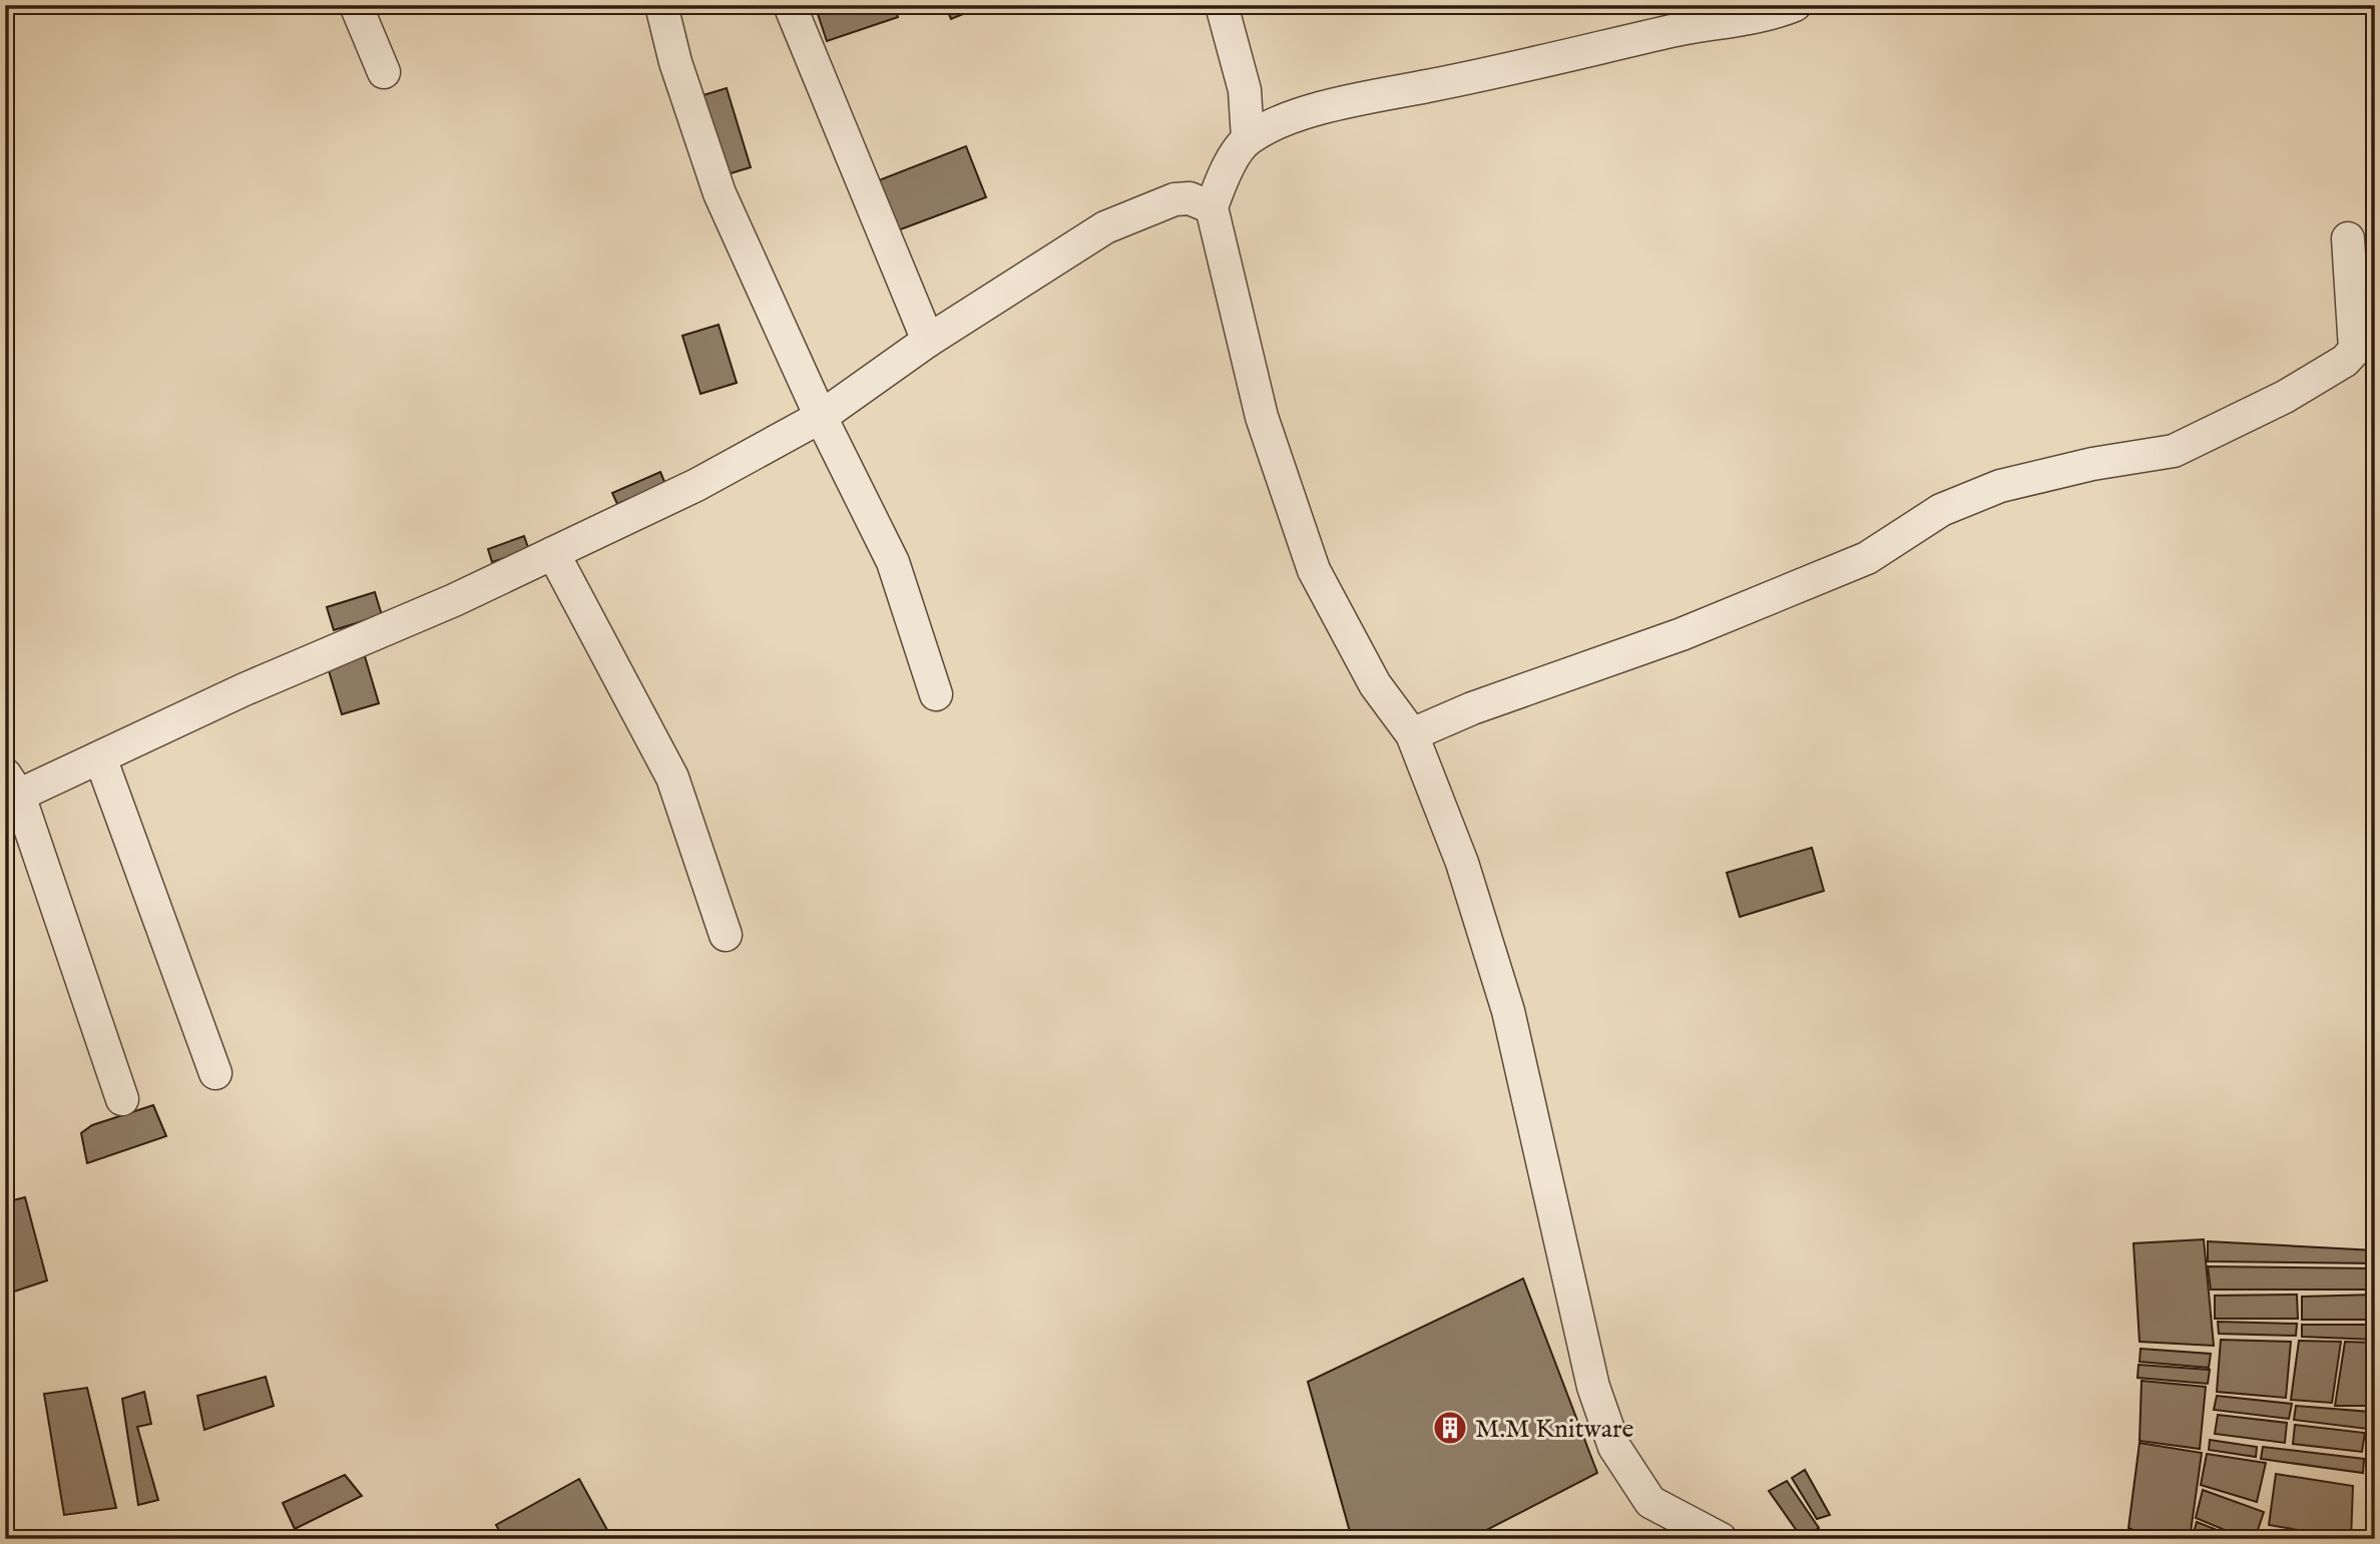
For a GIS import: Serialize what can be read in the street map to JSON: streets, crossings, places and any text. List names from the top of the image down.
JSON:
{
  "places": {
    "building": ["M.M Knitware"]
  }
}
